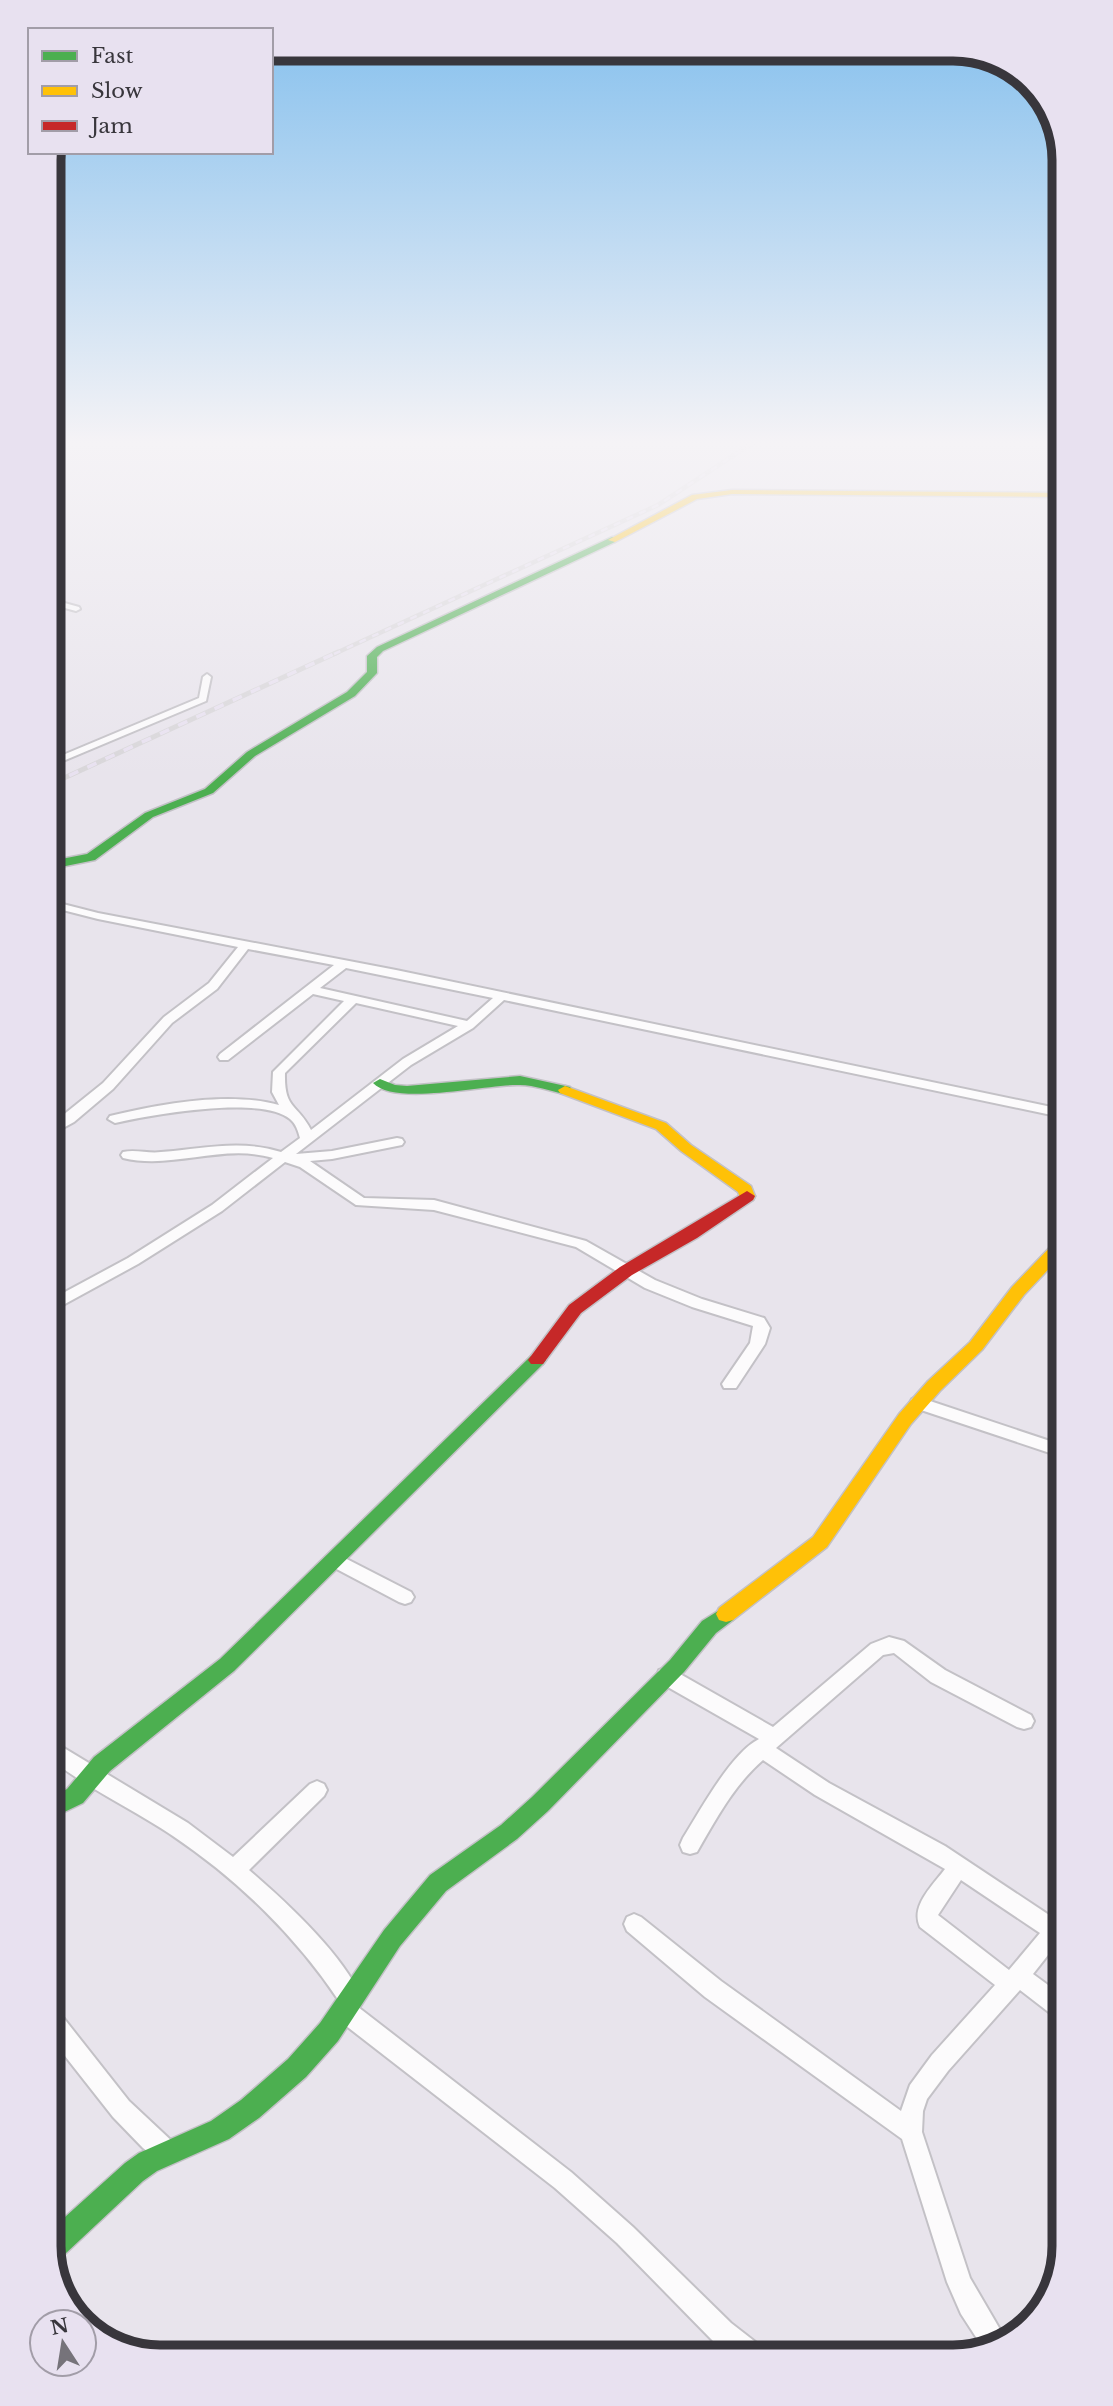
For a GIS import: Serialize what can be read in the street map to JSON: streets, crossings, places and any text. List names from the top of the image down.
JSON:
{
  "legend": ["Fast", "Slow", "Jam"],
  "north": "top"
}
